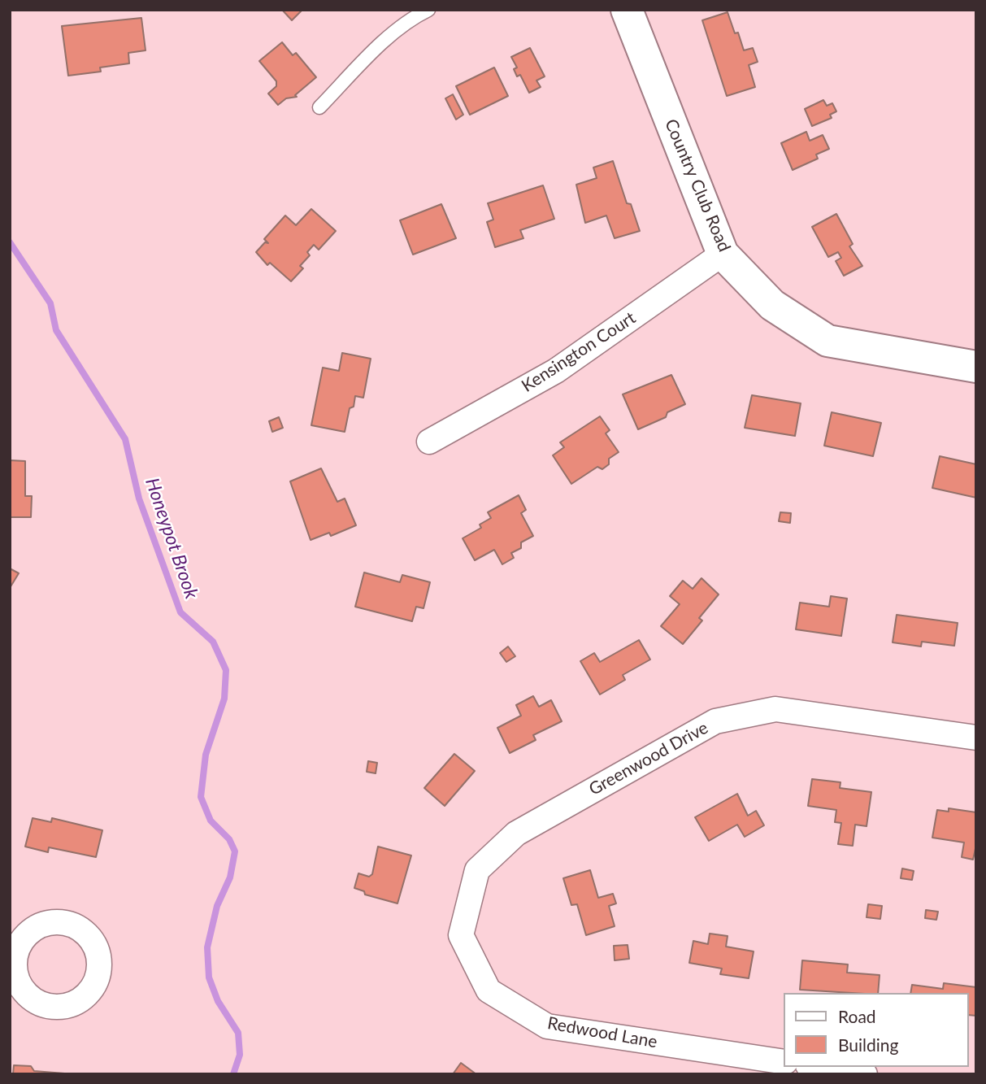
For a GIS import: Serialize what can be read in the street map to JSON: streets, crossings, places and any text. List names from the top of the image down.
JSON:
{
  "streets": {
    "street": [
      "Country Club Road",
      "Kensington Court",
      "Greenwood Drive",
      "Redwood Lane"
    ]
  },
  "crossings": [
    ["Country Club Road", "Kensington Court"],
    ["Greenwood Drive", "Redwood Lane"]
  ],
  "water": ["Honeypot Brook"],
  "legend": ["Road", "Building"]
}
